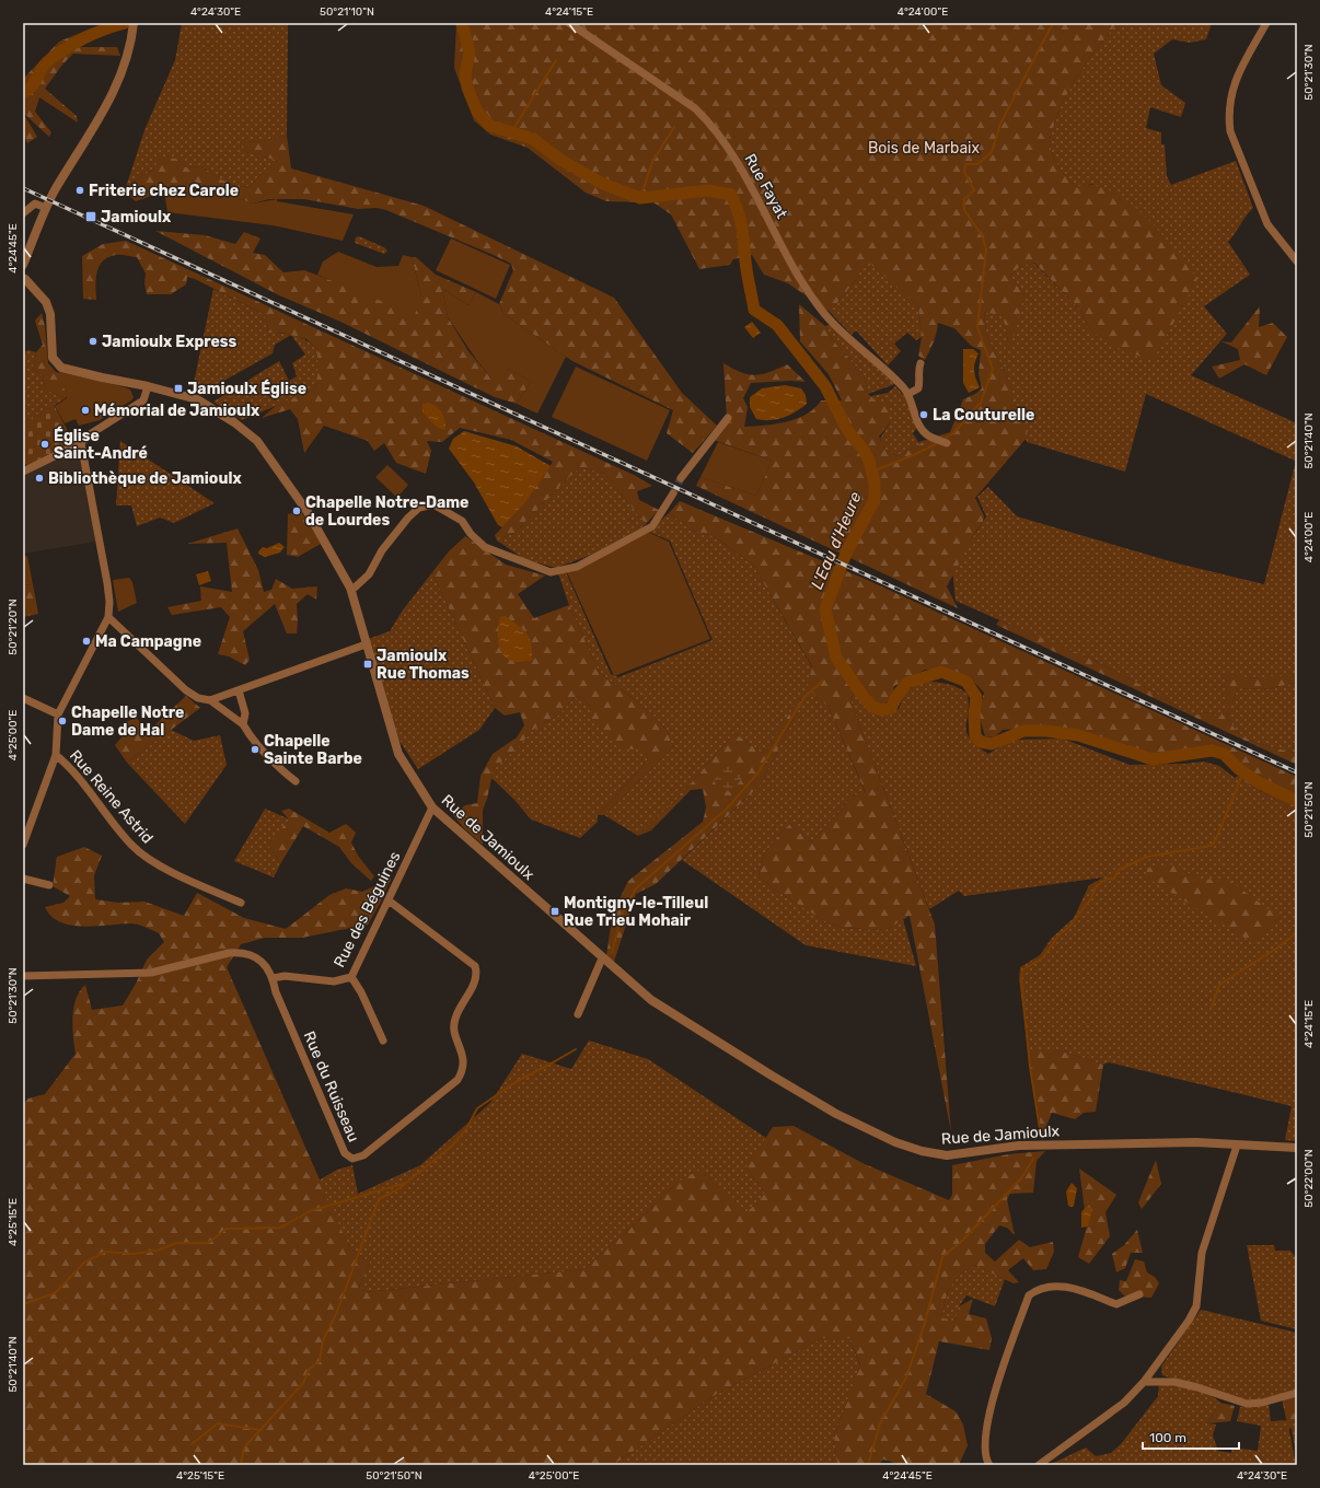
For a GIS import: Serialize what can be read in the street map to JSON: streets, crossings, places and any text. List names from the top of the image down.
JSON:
{
  "streets": {
    "street": [
      "Rue Fayat",
      "Rue Reine Astrid",
      "Rue de Jamioulx",
      "Rue des Béguines",
      "Rue du Ruisseau"
    ]
  },
  "crossings": [
    ["Rue de Jamioulx", "Rue des Béguines"],
    ["Rue des Béguines", "Rue du Ruisseau"]
  ],
  "water": ["L'Eau d'Heure"],
  "parks": ["Bois de Marbaix"],
  "places": {
    "other": [
      "Friterie chez Carole",
      "Jamioulx Express",
      "Mémorial de Jamioulx",
      "La Couturelle",
      "Église Saint-André",
      "Bibliothèque de Jamioulx",
      "Chapelle Notre-Dame de Lourdes",
      "Ma Campagne",
      "Chapelle Notre Dame de Hal",
      "Chapelle Sainte Barbe"
    ],
    "transit": [
      "Jamioulx",
      "Jamioulx Église",
      "Jamioulx Rue Thomas",
      "Montigny-le-Tilleul Rue Trieu Mohair"
    ]
  },
  "scale_bar": "100 m",
  "coordinates": [
    "4°24'30\"E",
    "50°21'10\"N",
    "4°24'15\"E",
    "4°24'00\"E",
    "50°21'30\"N",
    "4°24'45\"E",
    "50°21'40\"N",
    "50°21'20\"N",
    "4°25'00\"E",
    "50°21'50\"N",
    "50°22'00\"N",
    "4°25'15\"E"
  ]
}
